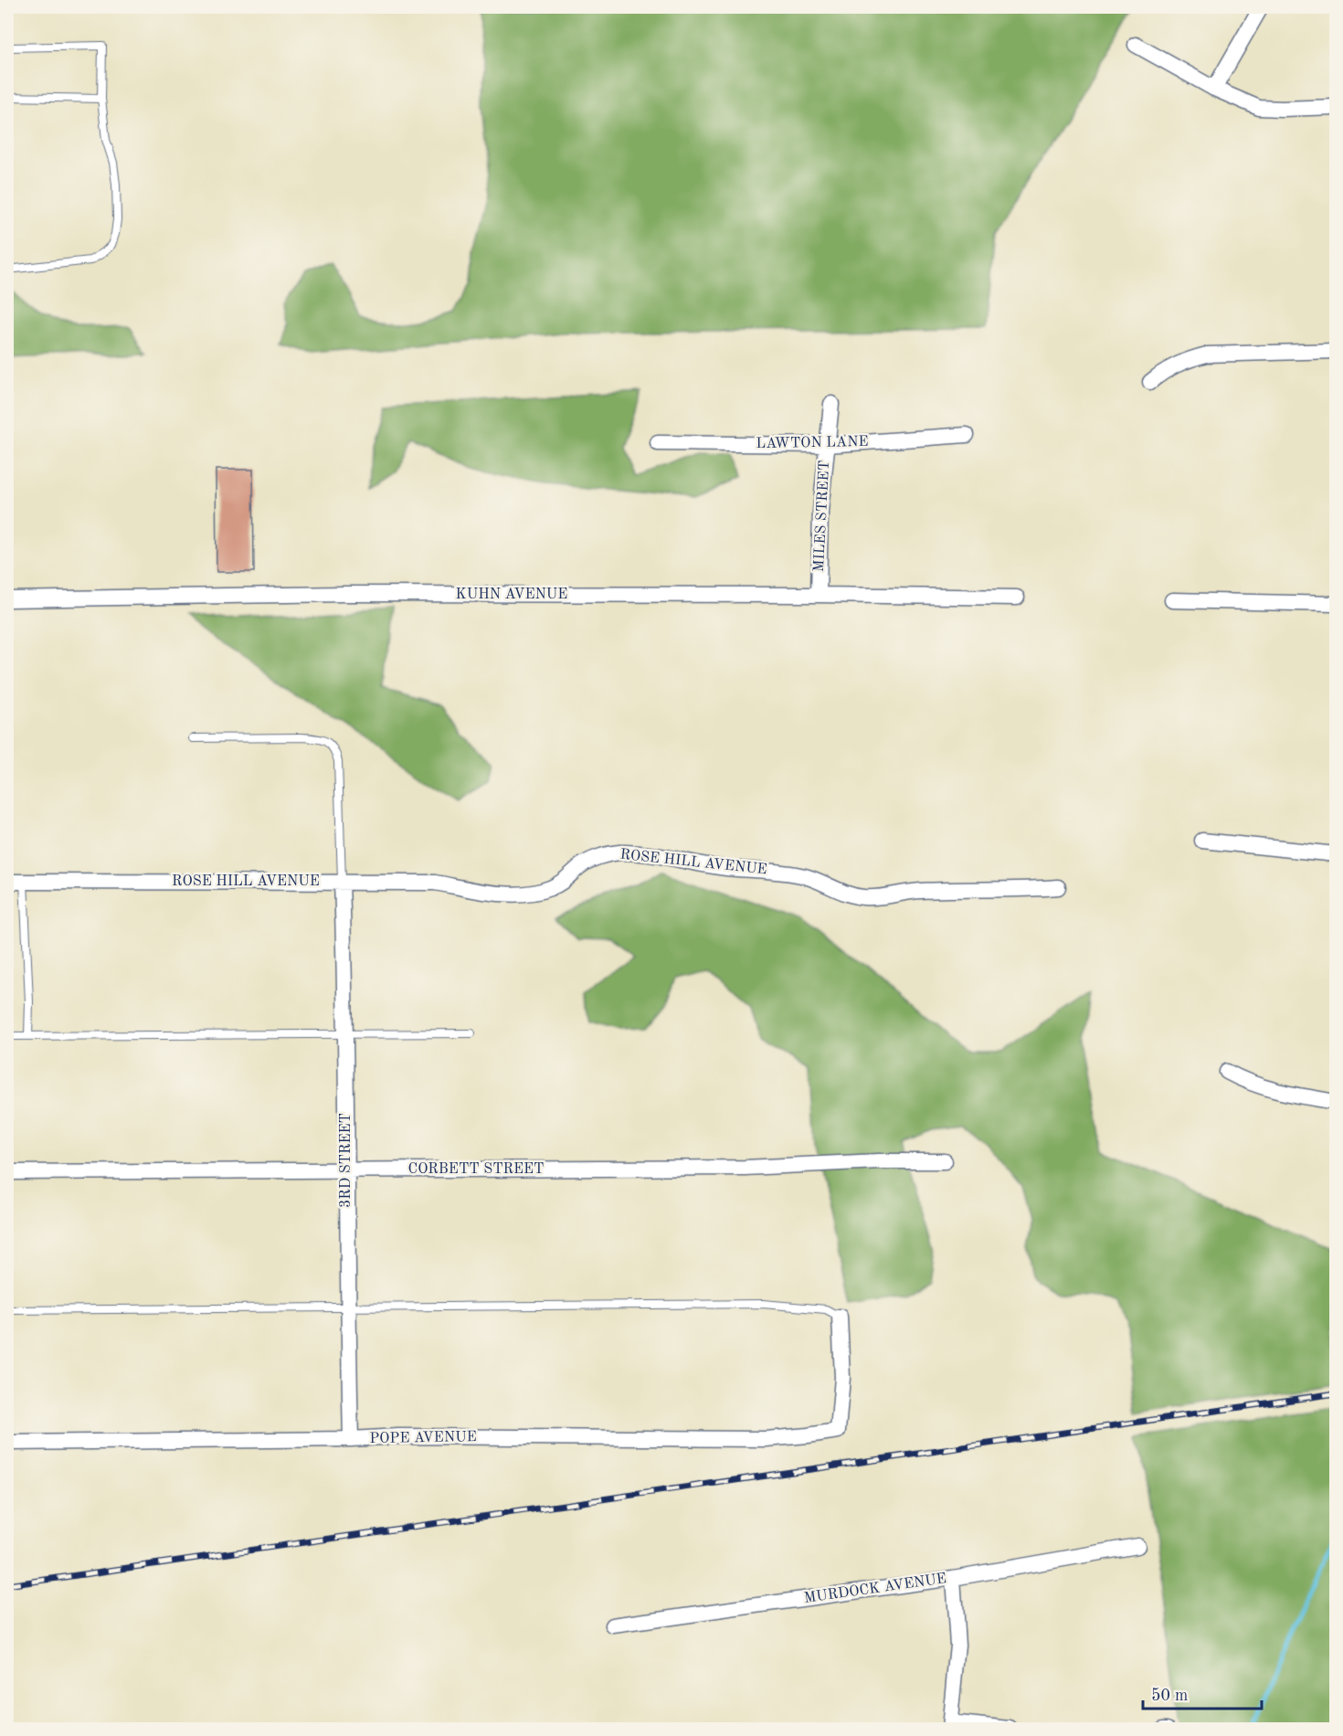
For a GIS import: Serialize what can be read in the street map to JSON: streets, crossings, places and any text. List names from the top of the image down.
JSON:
{
  "streets": {
    "street": [
      "LAWTON LANE",
      "MILES STREET",
      "KUHN AVENUE",
      "ROSE HILL AVENUE",
      "3RD STREET",
      "CORBETT STREET",
      "POPE AVENUE",
      "MURDOCK AVENUE"
    ]
  },
  "crossings": [
    ["LAWTON LANE", "MILES STREET"],
    ["MILES STREET", "KUHN AVENUE"],
    ["ROSE HILL AVENUE", "3RD STREET"],
    ["3RD STREET", "CORBETT STREET"],
    ["3RD STREET", "POPE AVENUE"]
  ],
  "scale_bar": "50 m"
}
